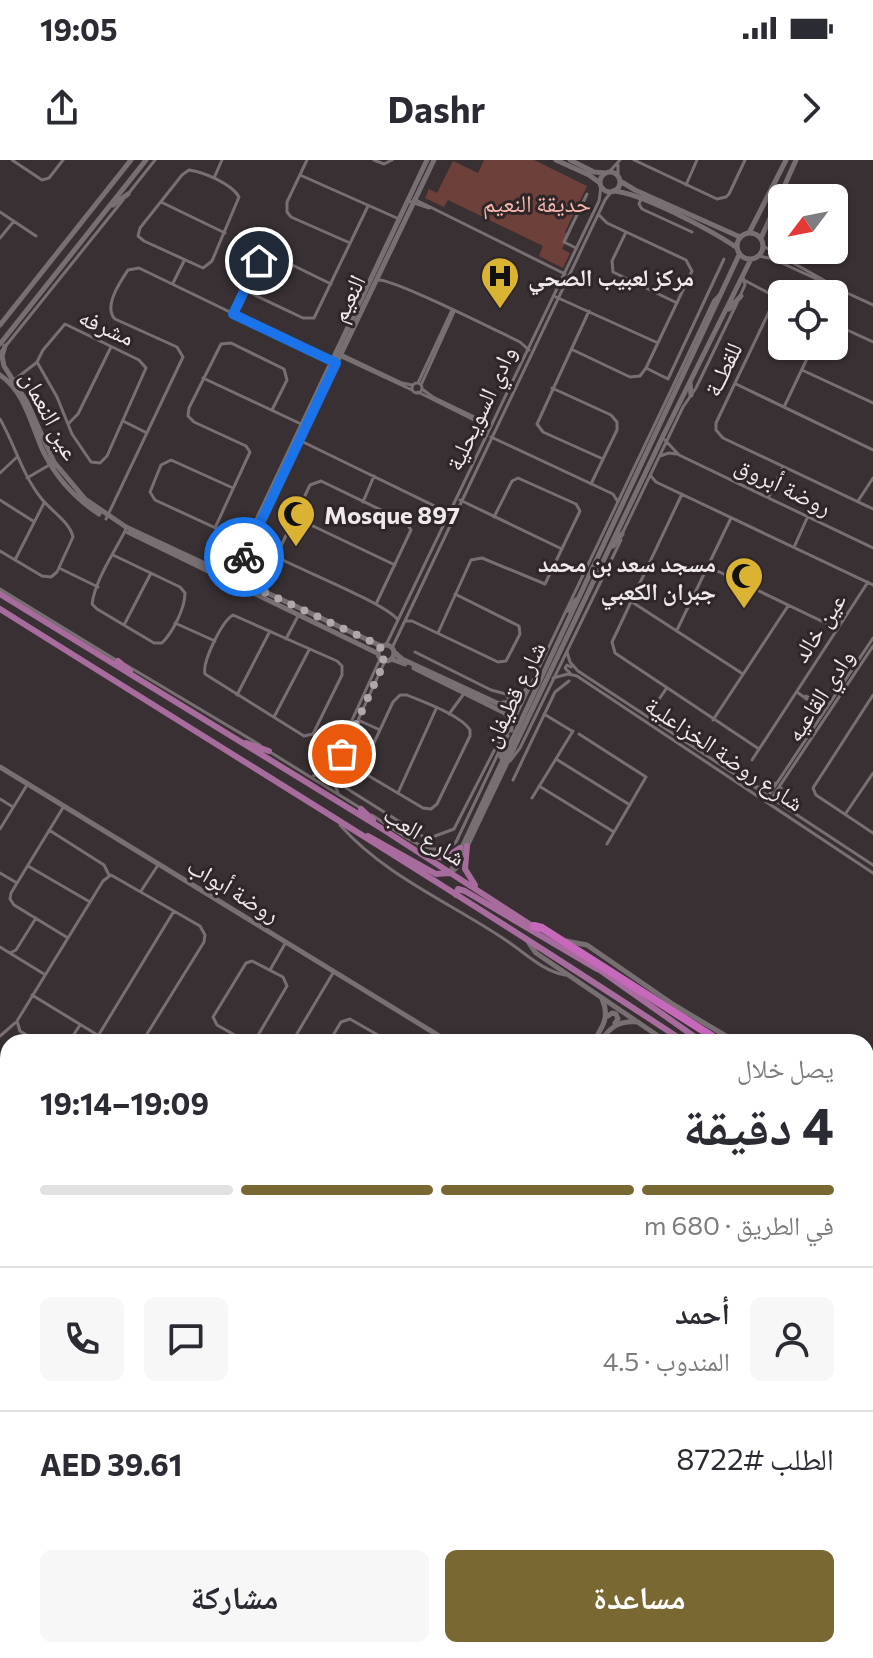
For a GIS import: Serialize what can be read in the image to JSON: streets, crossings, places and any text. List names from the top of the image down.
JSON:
{
  "streets": {
    "main road": ["شارع العب"],
    "street": [
      "النعيم",
      "مشرفه",
      "للقطــة",
      "وادي السويحلية",
      "عين النعمان",
      "روضة أبروق",
      "عين خالد",
      "شارع قطيفان",
      "وادي القاعيه",
      "شارع روضة الخزاعلية",
      "روضة أبواب"
    ]
  },
  "crossings": [
    ["النعيم", "عين النعمان"],
    ["وادي السويحلية", "عين النعمان"],
    ["روضة أبروق", "شارع قطيفان"],
    ["عين خالد", "شارع قطيفان"],
    ["عين خالد", "وادي القاعيه"],
    ["شارع قطيفان", "شارع روضة الخزاعلية"],
    ["شارع قطيفان", "شارع العب"],
    ["وادي القاعيه", "شارع روضة الخزاعلية"]
  ],
  "parks": ["حديقة النعيم"],
  "places": {
    "hospital": ["مركز لعبيب الصحي"],
    "mosque": ["Mosque 897", "مسجد سعد بن محمد جبران الكعبي"]
  },
  "north": "bottom left",
  "page": {
    "status": "19:05",
    "header": "Dashr",
    "heading": ["4 دقيقة", "يصل خلال", "19:09–19:14"],
    "panel": [
      "أحمد",
      "المندوب · 4.5",
      "الطلب #8722",
      "AED 39.61"
    ],
    "bar": "في الطريق · 680 m",
    "buttons": ["مساعدة", "مشاركة"]
  }
}
